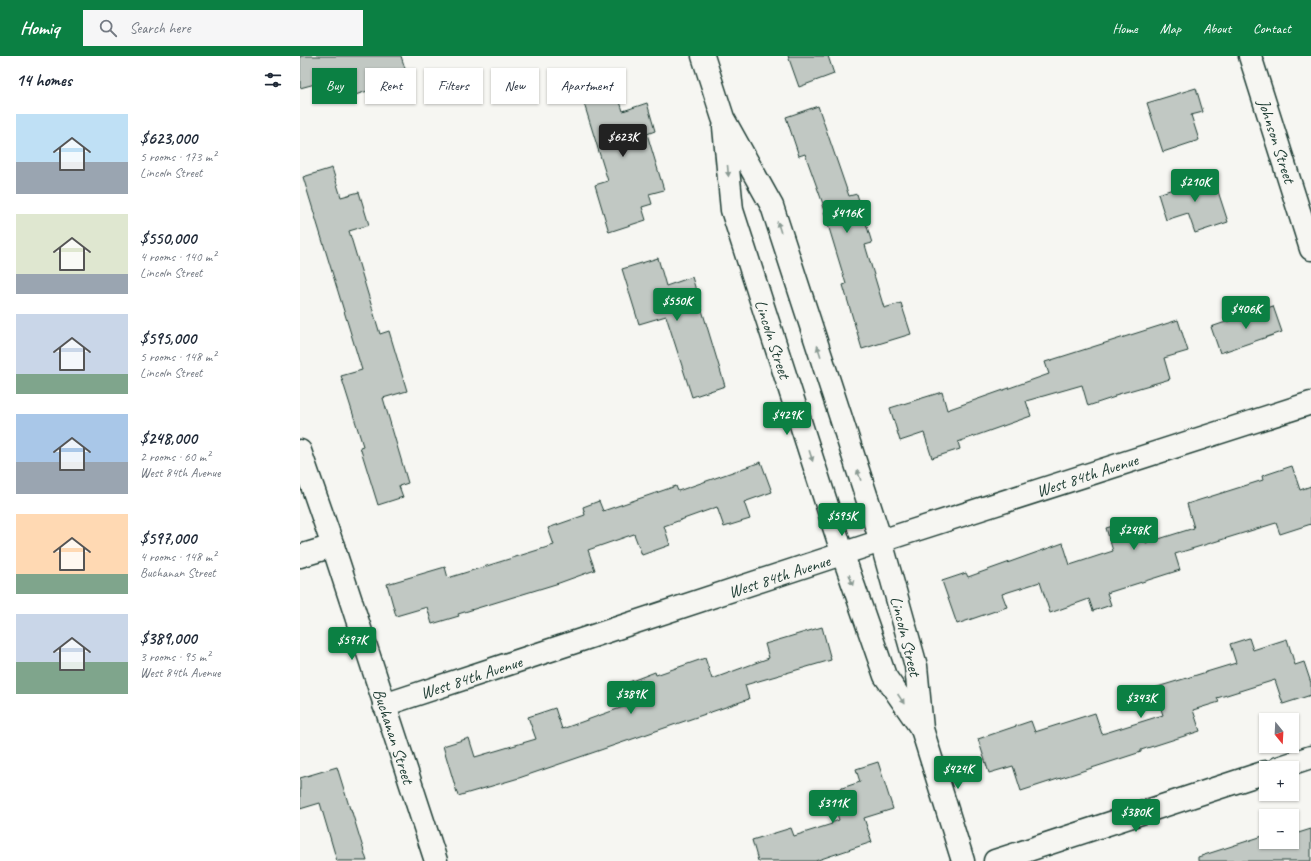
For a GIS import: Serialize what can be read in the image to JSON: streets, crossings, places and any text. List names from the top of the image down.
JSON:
{
  "streets": {
    "street": [
      "Johnson Street",
      "Lincoln Street",
      "West 84th Avenue",
      "Buchanan Street"
    ]
  },
  "crossings": [
    ["Lincoln Street", "West 84th Avenue"],
    ["West 84th Avenue", "Buchanan Street"]
  ],
  "north": "bottom",
  "page": {
    "header": "Homiq",
    "search": "Search here",
    "nav": [
      "Home",
      "Map",
      "About",
      "Contact"
    ],
    "heading": "14 homes",
    "chip": [
      "Buy",
      "Rent",
      "Filters",
      "New",
      "Apartment"
    ],
    "list": [
      {
        "name": "$623,000",
        "note": "5 rooms · 173 m² · Lincoln Street"
      },
      {
        "name": "$550,000",
        "note": "4 rooms · 140 m² · Lincoln Street"
      },
      {
        "name": "$595,000",
        "note": "5 rooms · 148 m² · Lincoln Street"
      },
      {
        "name": "$248,000",
        "note": "2 rooms · 60 m² · West 84th Avenue"
      },
      {
        "name": "$597,000",
        "note": "4 rooms · 148 m² · Buchanan Street"
      },
      {
        "name": "$389,000",
        "note": "3 rooms · 95 m² · West 84th Avenue"
      }
    ],
    "price": [
      "$623K",
      "$210K",
      "$416K",
      "$550K",
      "$406K",
      "$429K",
      "$595K",
      "$248K",
      "$597K",
      "$389K",
      "$343K",
      "$424K",
      "$311K",
      "$380K"
    ],
    "map_buttons": ["+", "−"]
  }
}
